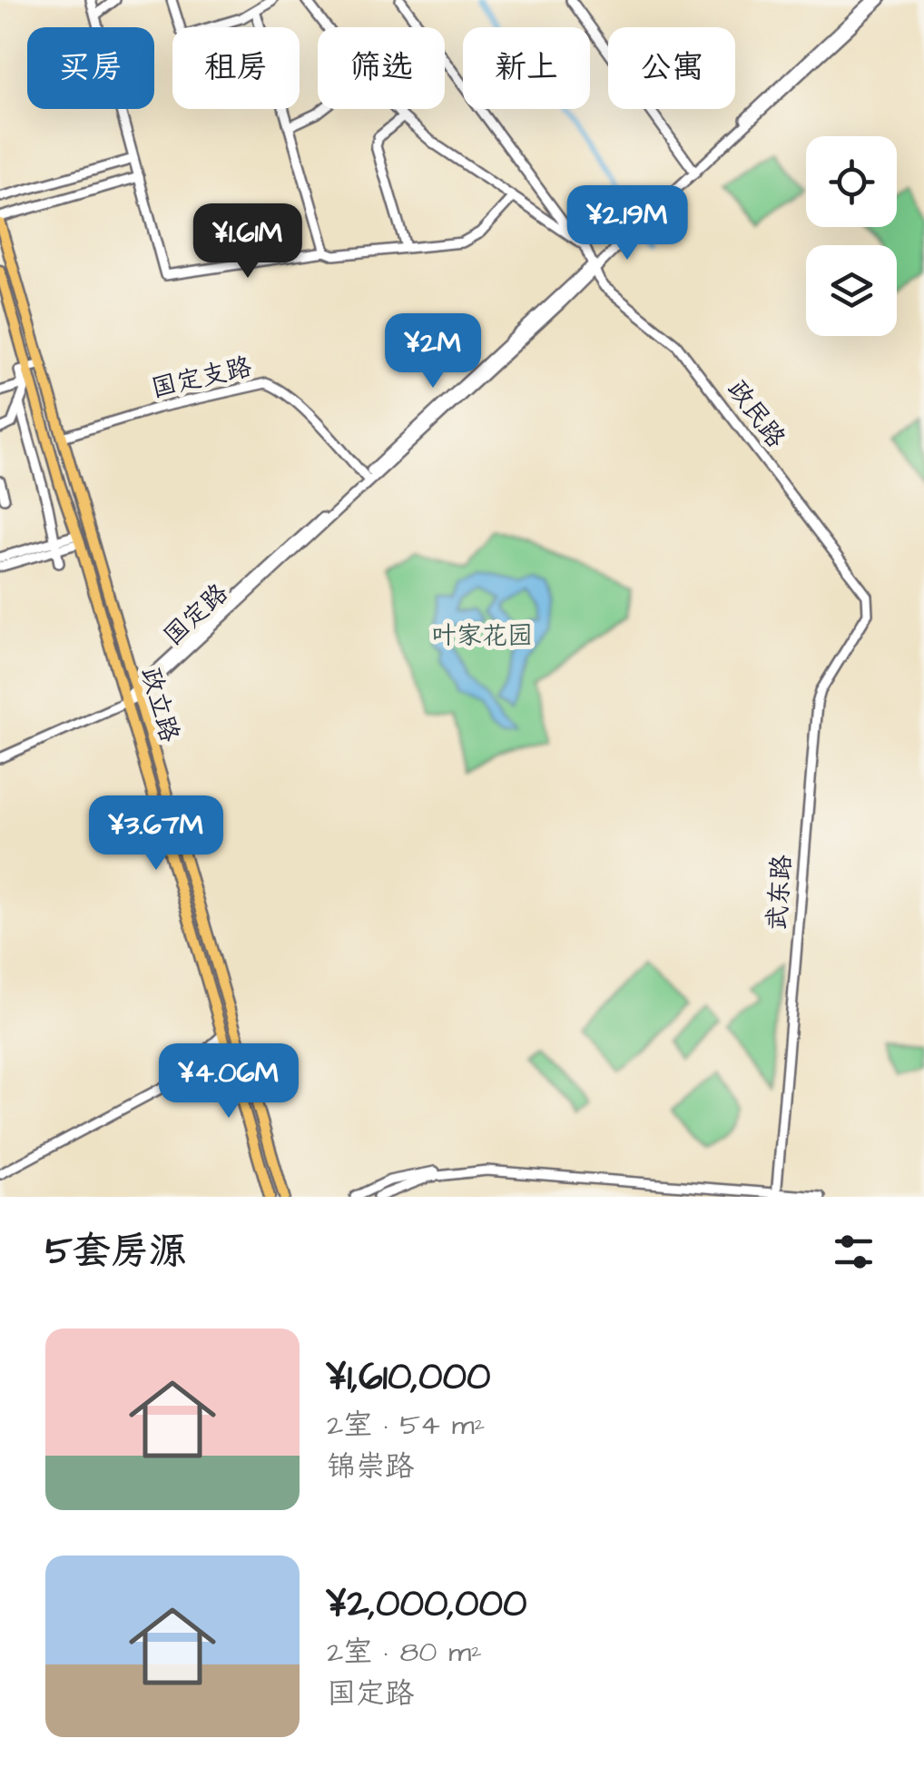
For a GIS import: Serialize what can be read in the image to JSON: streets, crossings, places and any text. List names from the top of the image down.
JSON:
{
  "streets": {
    "main road": ["政立路"],
    "street": [
      "国定支路",
      "政民路",
      "国定路",
      "武东路"
    ]
  },
  "crossings": [
    ["国定支路", "国定路"],
    ["国定支路", "政立路"],
    ["政民路", "国定路"],
    ["政民路", "武东路"],
    ["国定路", "政立路"]
  ],
  "parks": ["叶家花园"],
  "page": {
    "chip": [
      "买房",
      "租房",
      "筛选",
      "新上",
      "公寓"
    ],
    "price": [
      "¥2.19M",
      "¥1.61M",
      "¥2M",
      "¥3.67M",
      "¥4.06M"
    ],
    "heading": "5套房源",
    "list": [
      {
        "name": "¥1,610,000",
        "note": "2室 · 54 m² · 锦崇路"
      },
      {
        "name": "¥2,000,000",
        "note": "2室 · 80 m² · 国定路"
      }
    ]
  }
}
